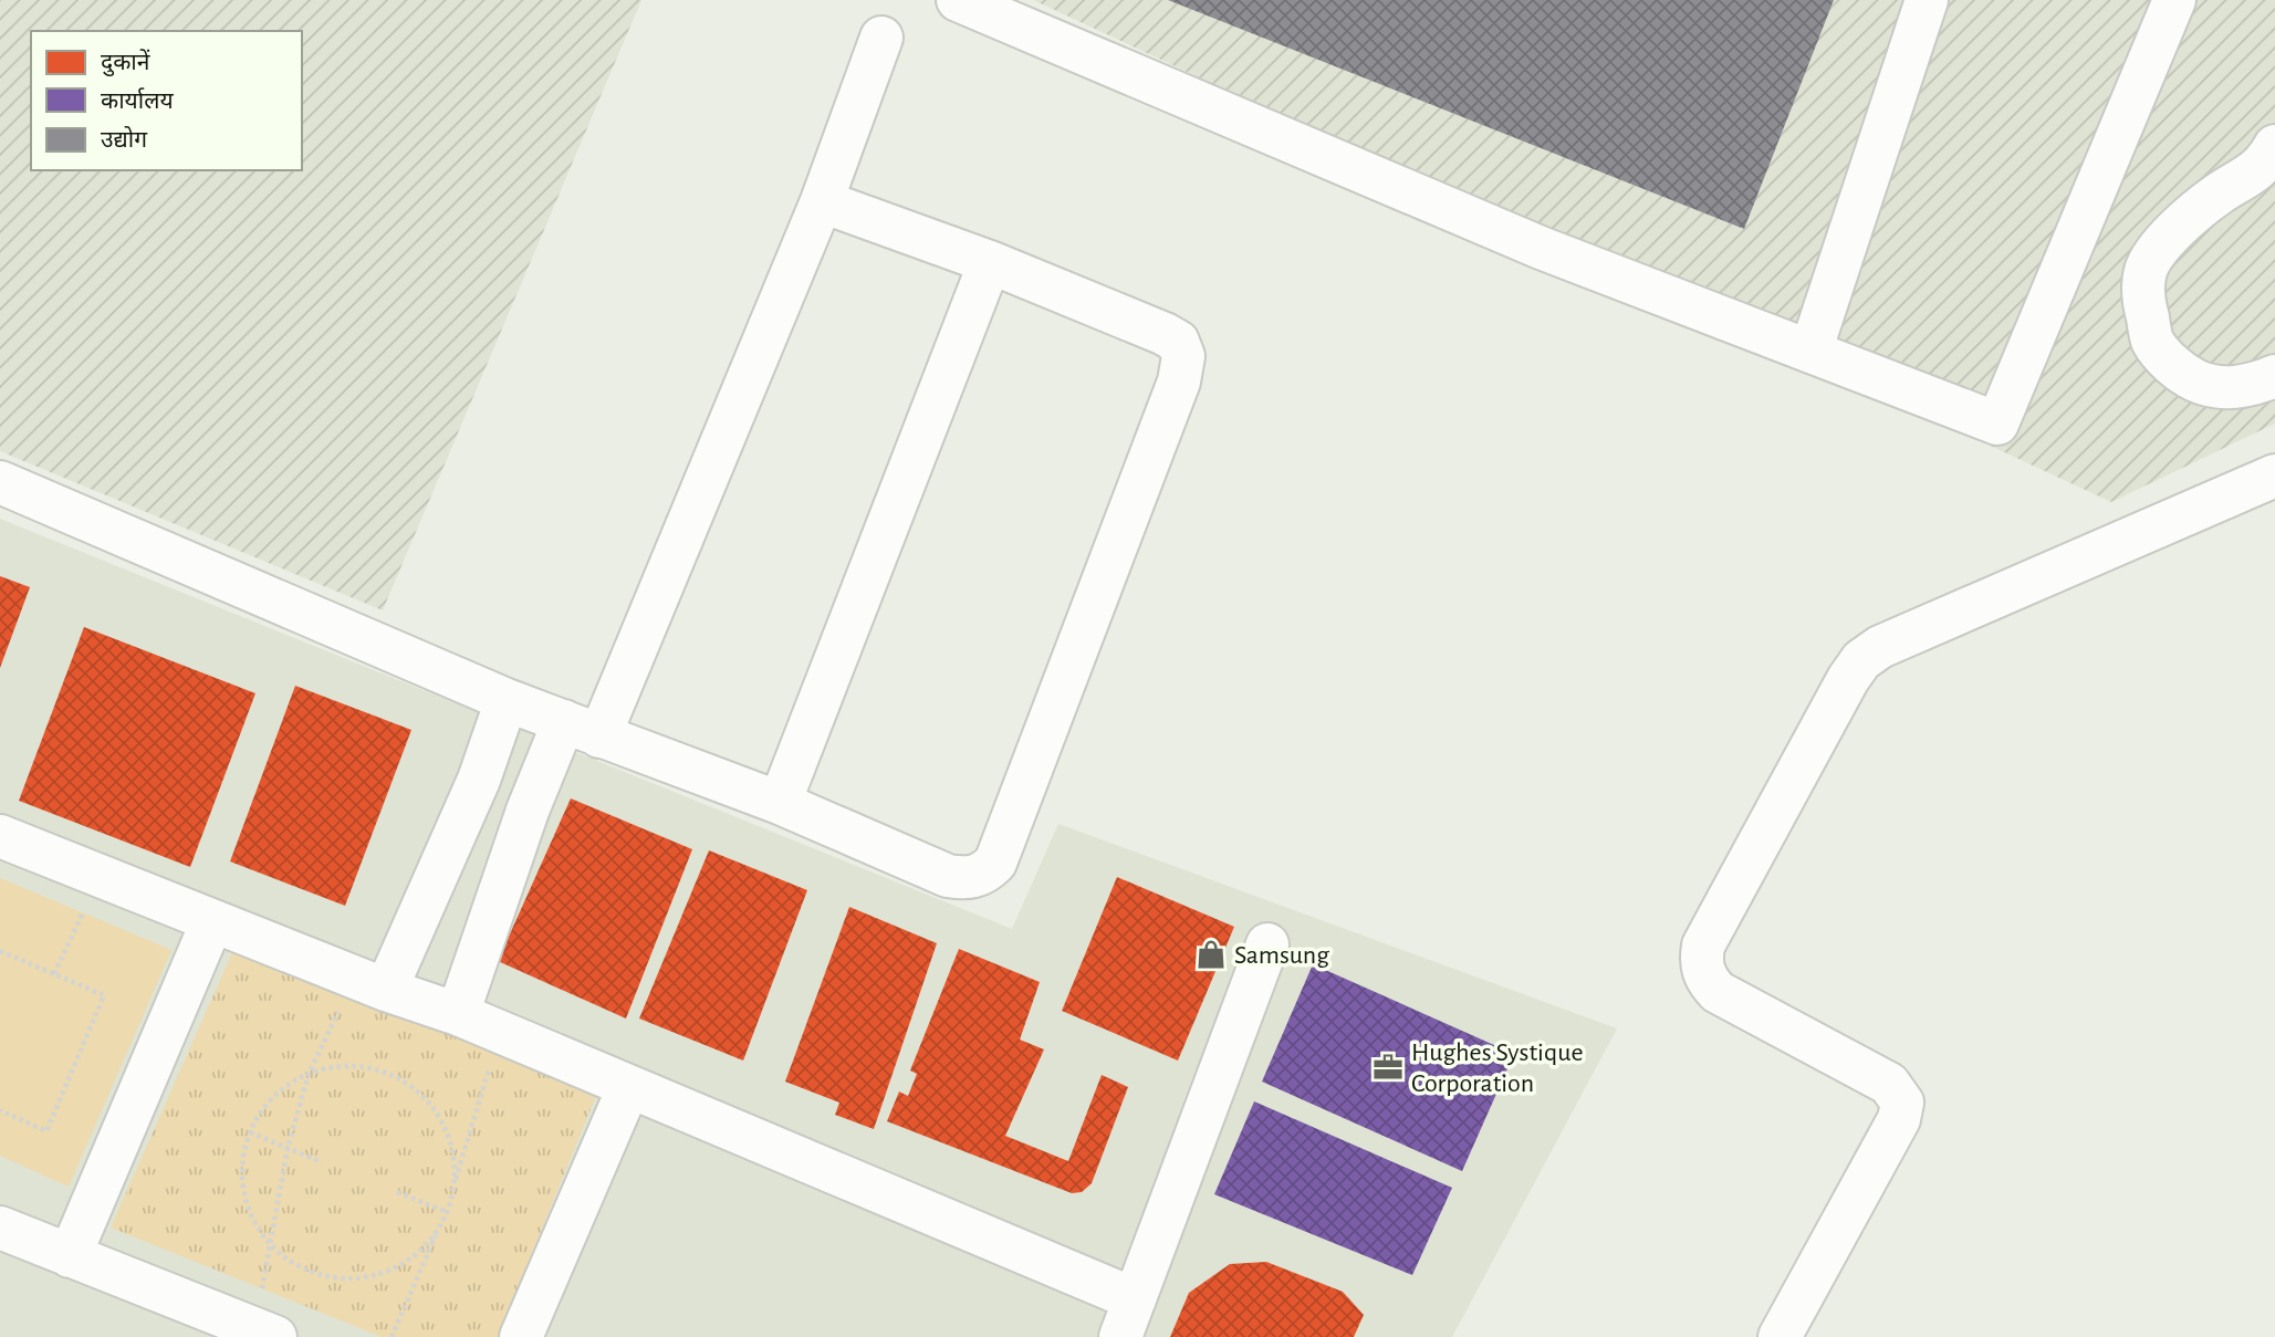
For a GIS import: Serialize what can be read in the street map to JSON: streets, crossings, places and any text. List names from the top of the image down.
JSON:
{
  "places": {
    "shop": ["Samsung"],
    "office": ["Hughes Systique Corporation"]
  },
  "legend": ["दुकानें", "कार्यालय", "उद्योग"]
}
